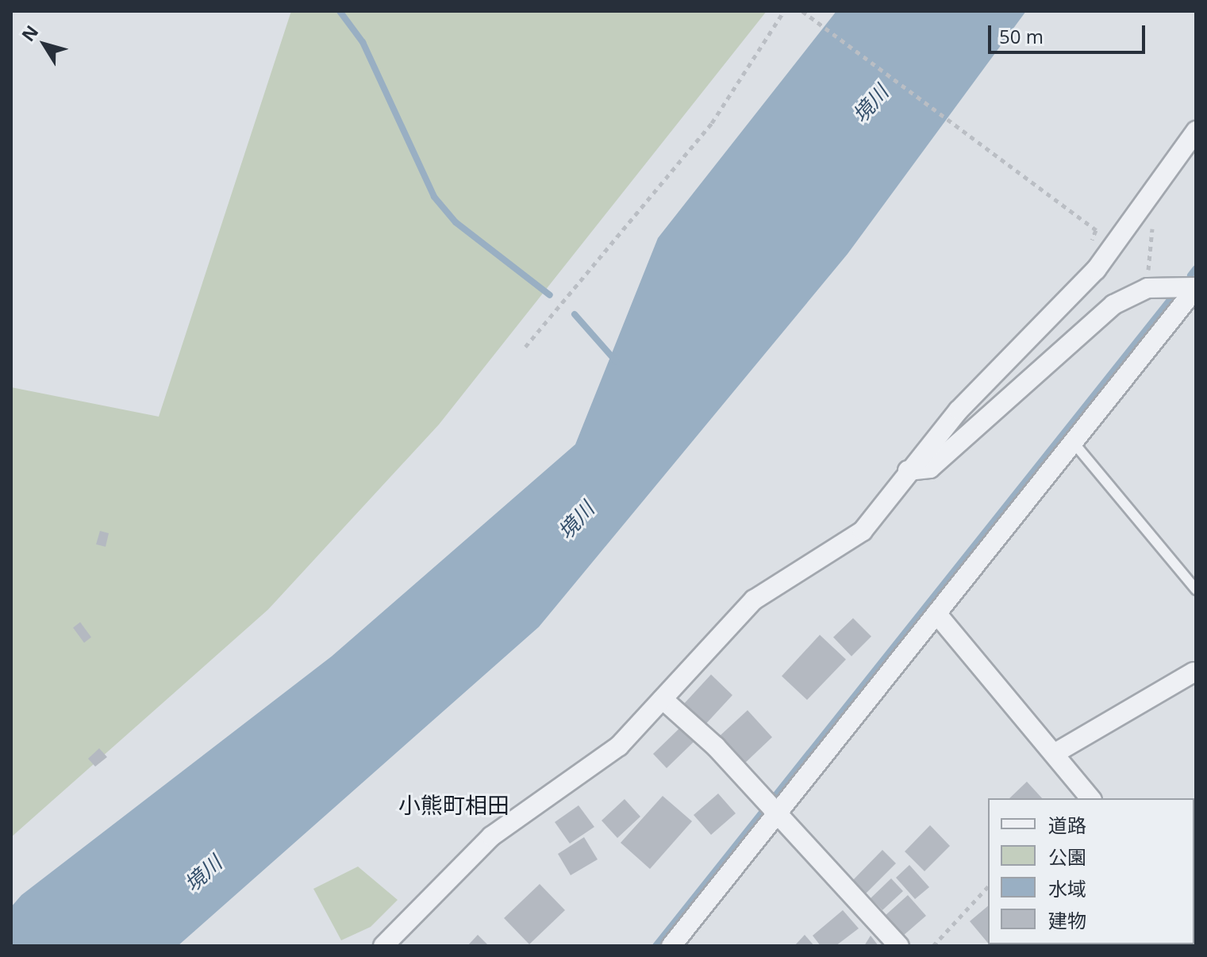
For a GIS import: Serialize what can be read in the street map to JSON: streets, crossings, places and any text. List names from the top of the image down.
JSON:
{
  "districts": ["小熊町相田"],
  "water": ["境川"],
  "legend": [
    "道路",
    "公園",
    "水域",
    "建物"
  ],
  "scale_bar": "50 m",
  "north": "top left"
}
